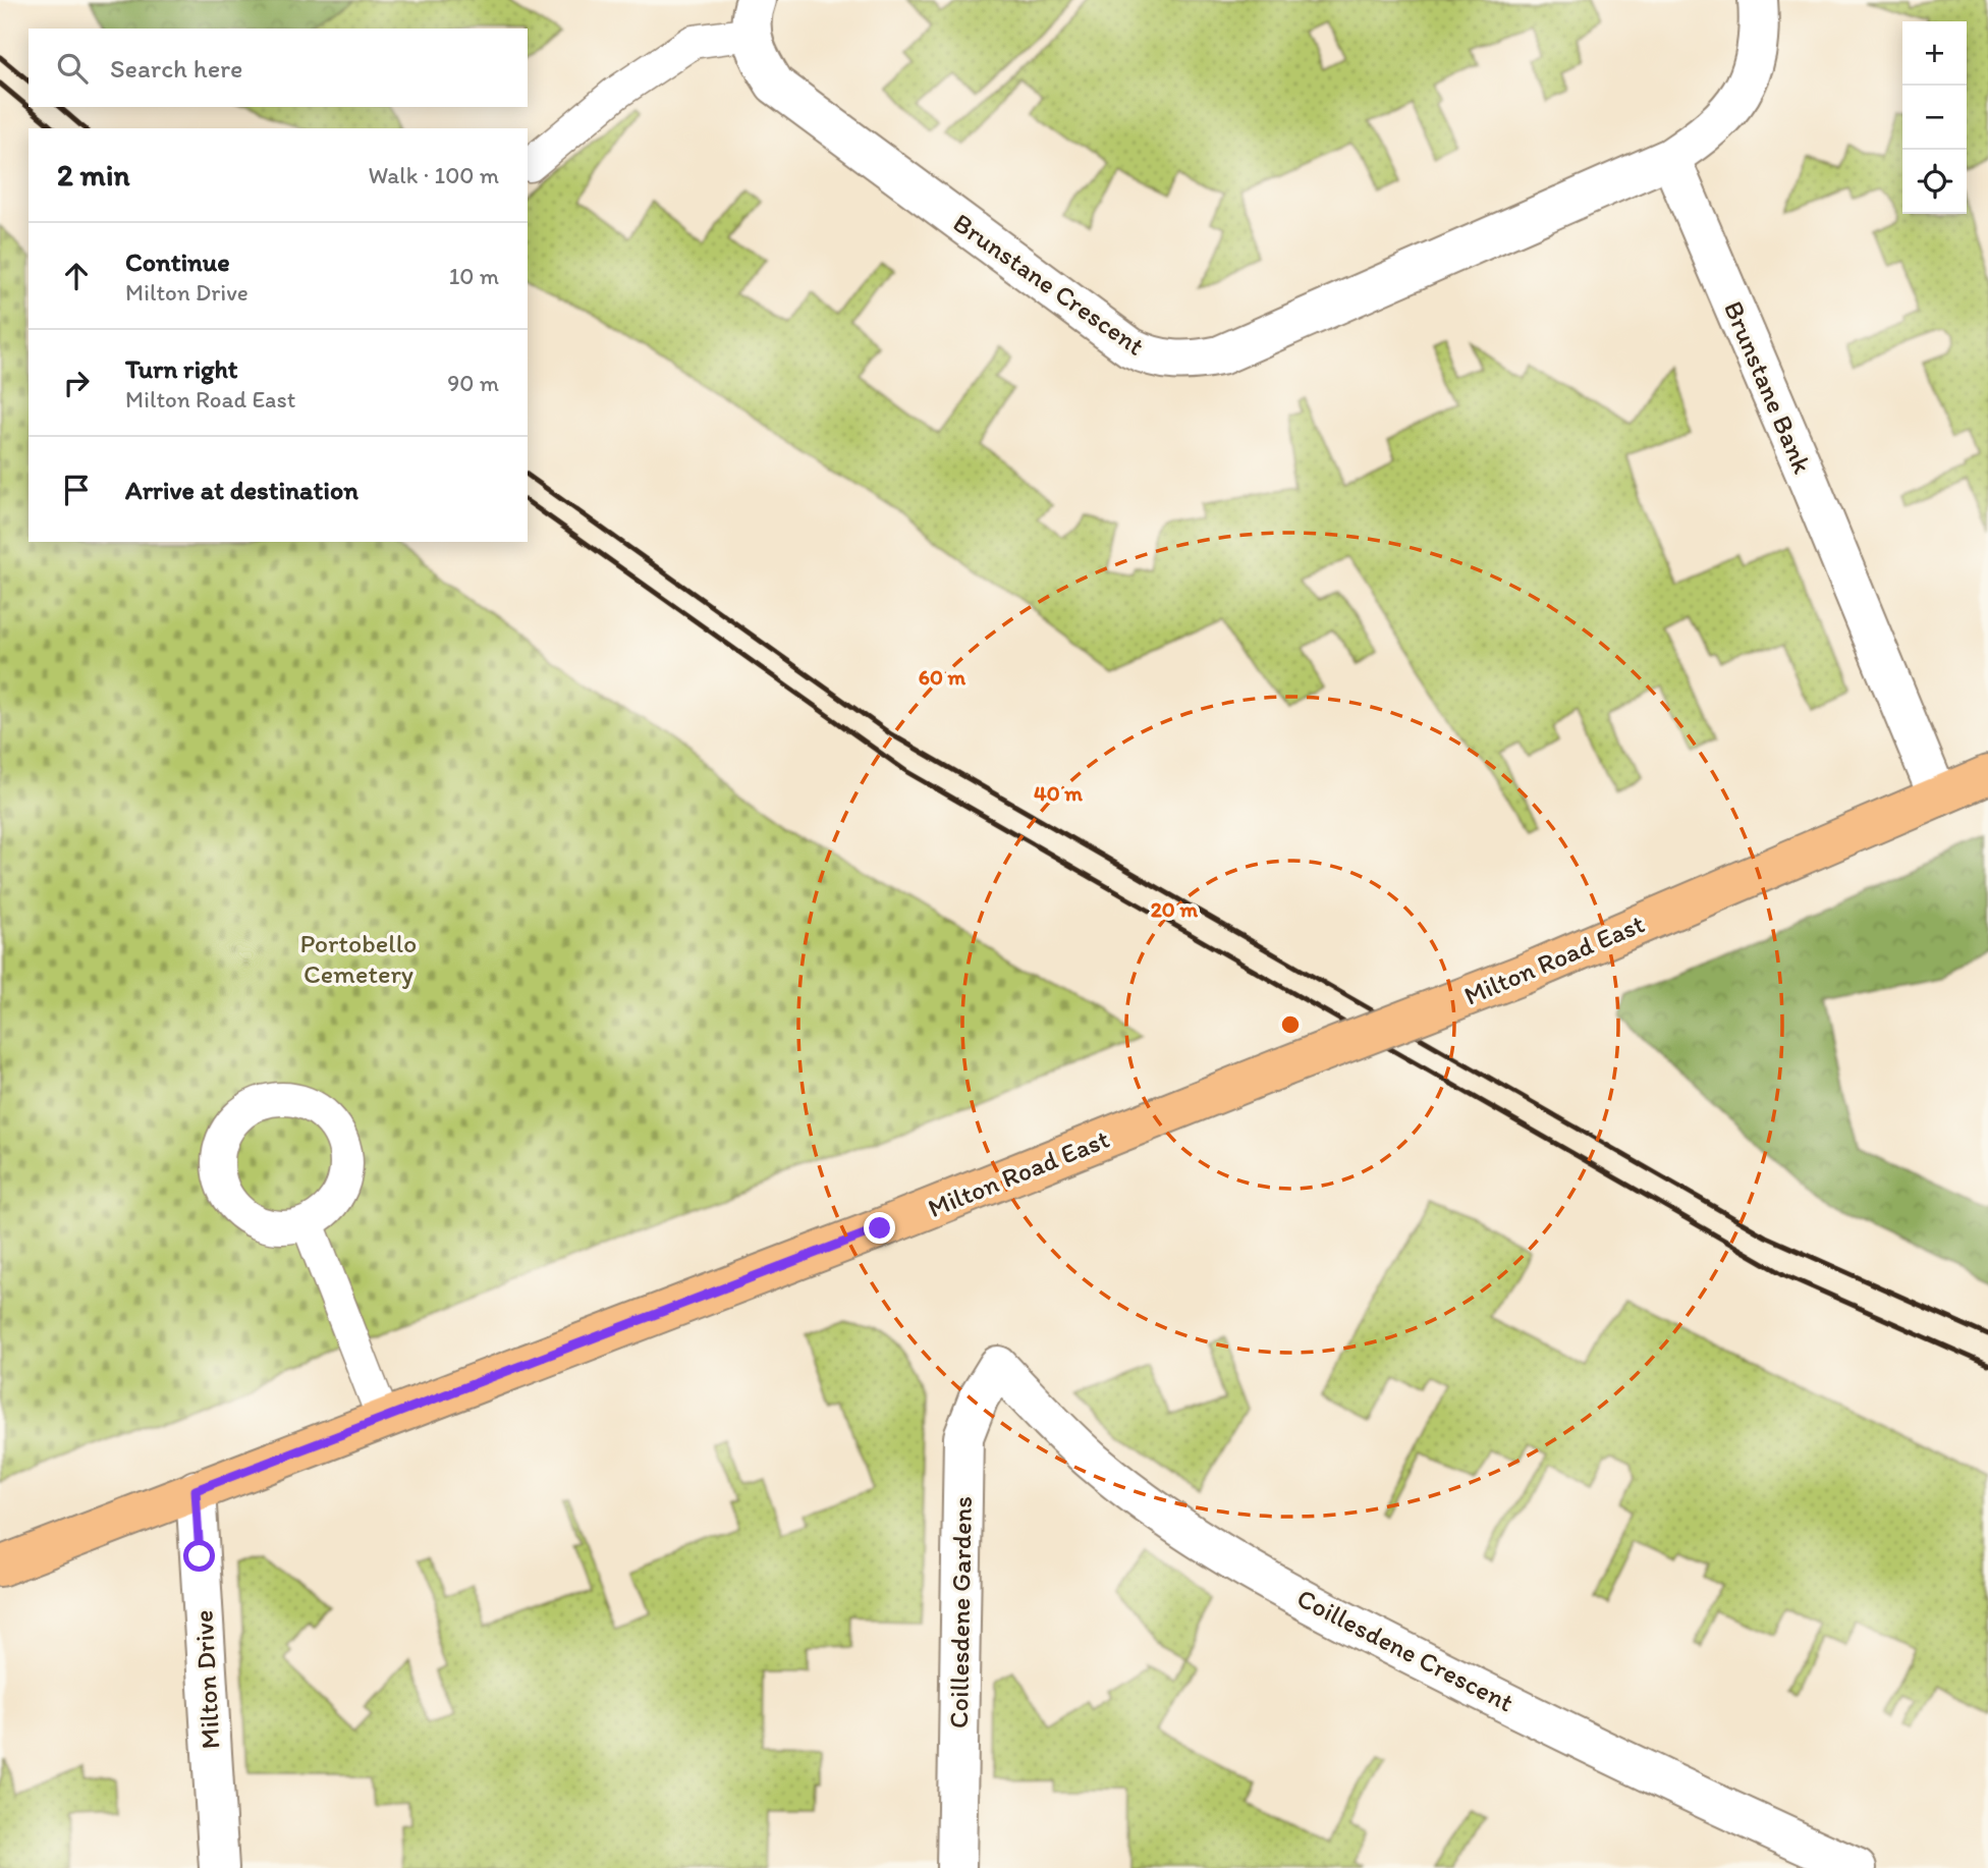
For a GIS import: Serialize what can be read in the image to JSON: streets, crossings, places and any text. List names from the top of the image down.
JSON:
{
  "streets": {
    "main road": ["Milton Road East"],
    "street": [
      "Brunstane Crescent",
      "Brunstane Bank",
      "Coillesdene Gardens",
      "Coillesdene Crescent",
      "Milton Drive"
    ]
  },
  "crossings": [
    ["Brunstane Crescent", "Brunstane Bank"],
    ["Brunstane Bank", "Milton Road East"],
    ["Milton Road East", "Milton Drive"],
    ["Coillesdene Gardens", "Coillesdene Crescent"]
  ],
  "parks": ["Portobello Cemetery"],
  "page": {
    "map_buttons": ["+", "−"],
    "search": "Search here",
    "heading": ["2 min", "Walk · 100 m"],
    "list": [
      ["Continue", "Milton Drive", "10 m"],
      ["Turn right", "Milton Road East", "90 m"],
      "Arrive at destination"
    ]
  },
  "rings": ["60 m", "40 m", "20 m"]
}
